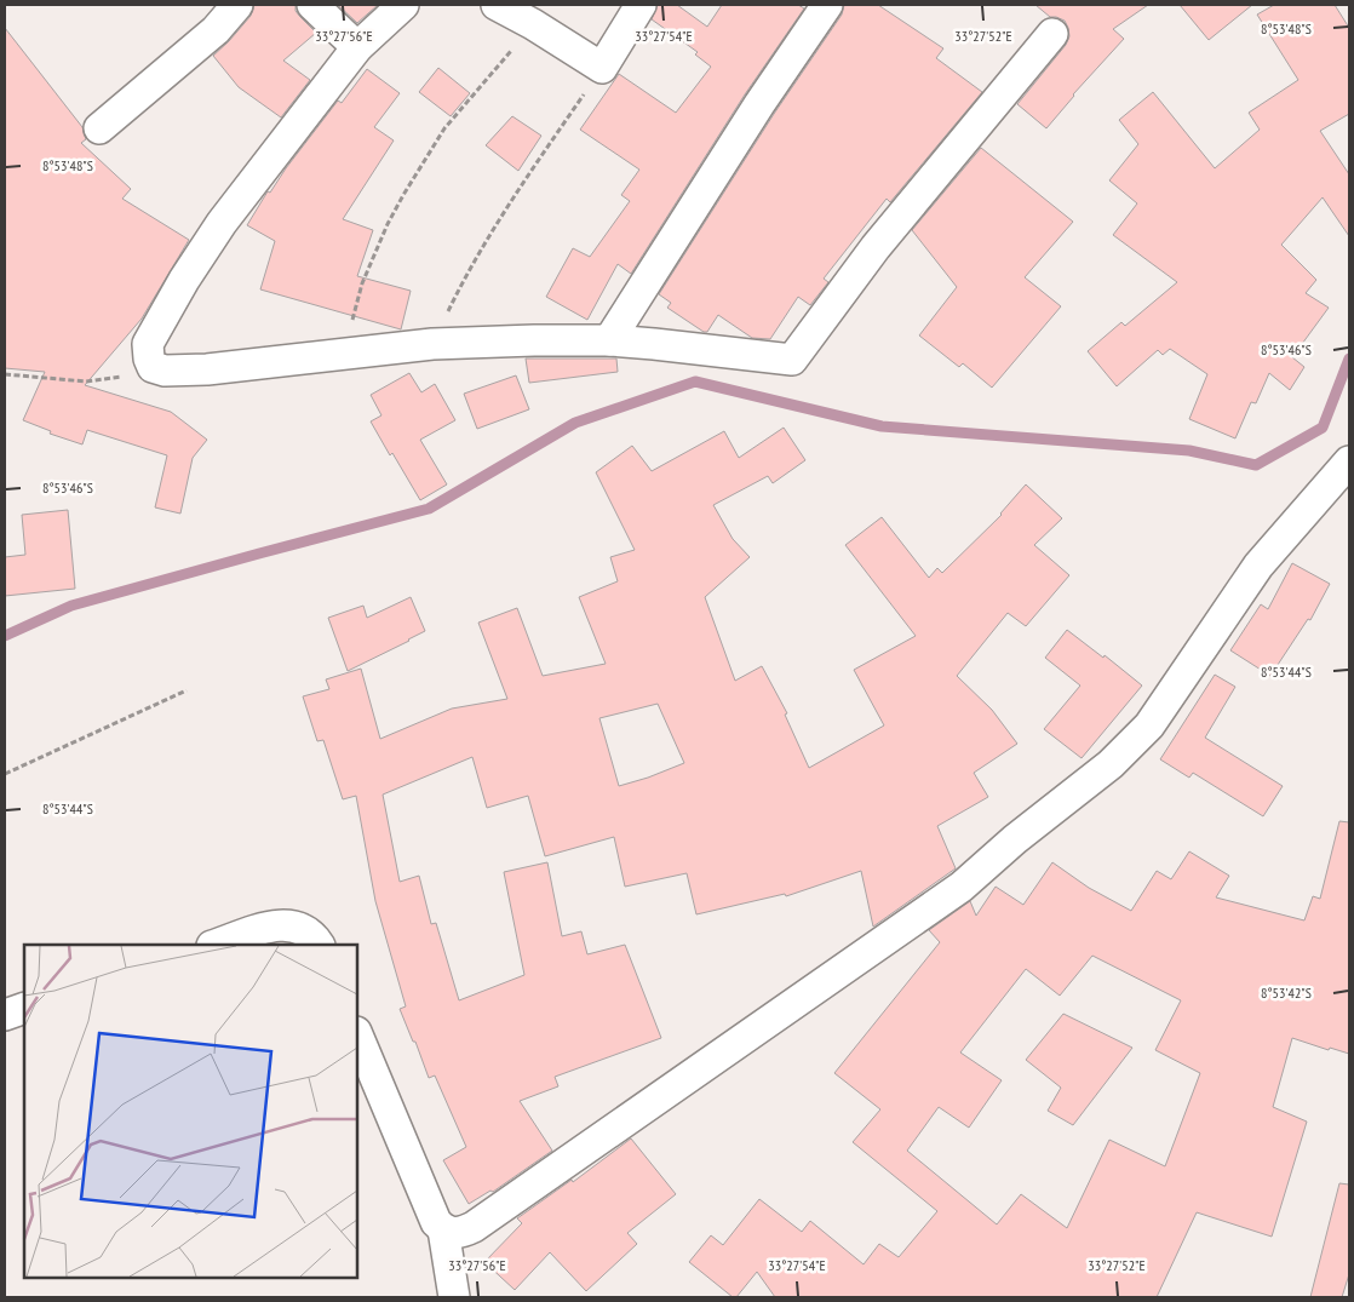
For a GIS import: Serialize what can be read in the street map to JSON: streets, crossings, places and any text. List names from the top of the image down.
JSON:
{
  "coordinates": [
    "8°53'48\"S",
    "33°27'56\"E",
    "33°27'54\"E",
    "33°27'52\"E",
    "8°53'46\"S",
    "8°53'44\"S",
    "8°53'42\"S"
  ]
}
